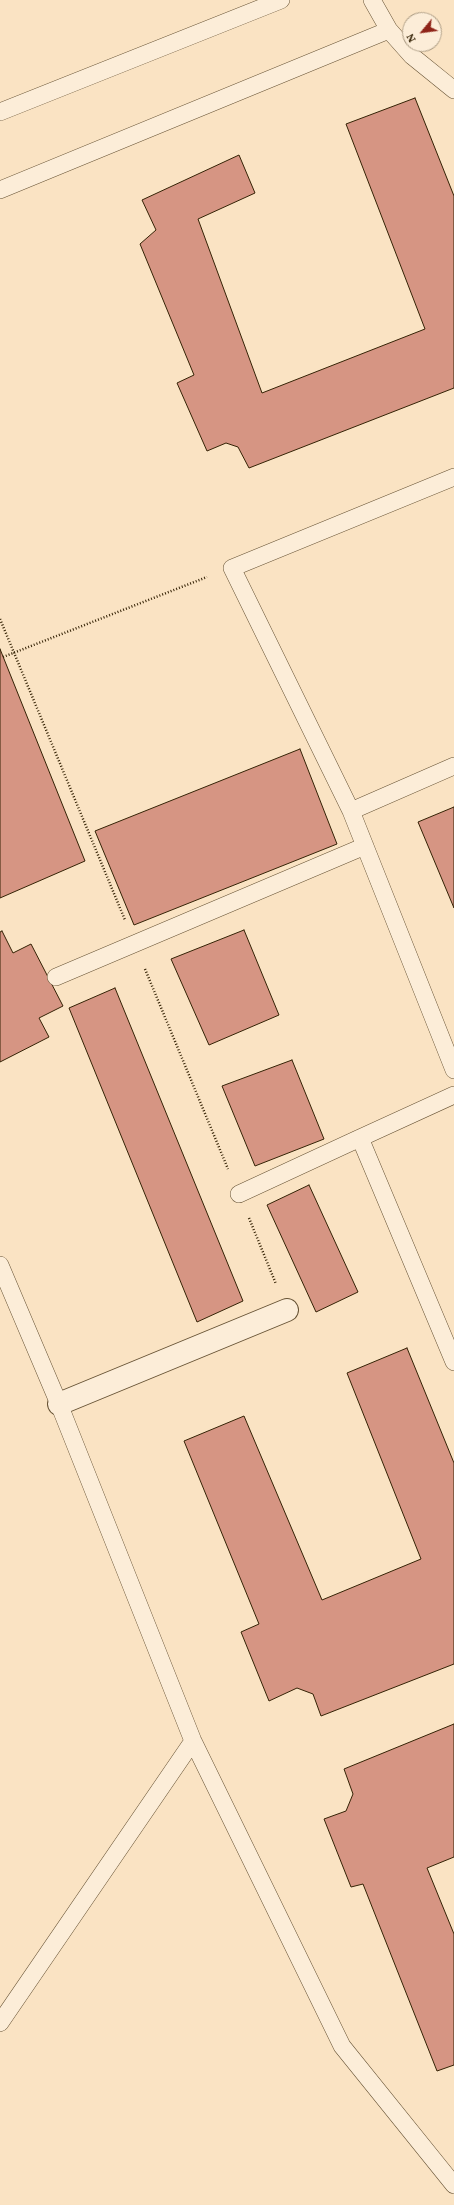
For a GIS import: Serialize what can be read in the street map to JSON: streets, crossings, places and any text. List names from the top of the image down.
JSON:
{
  "north": "bottom left"
}
